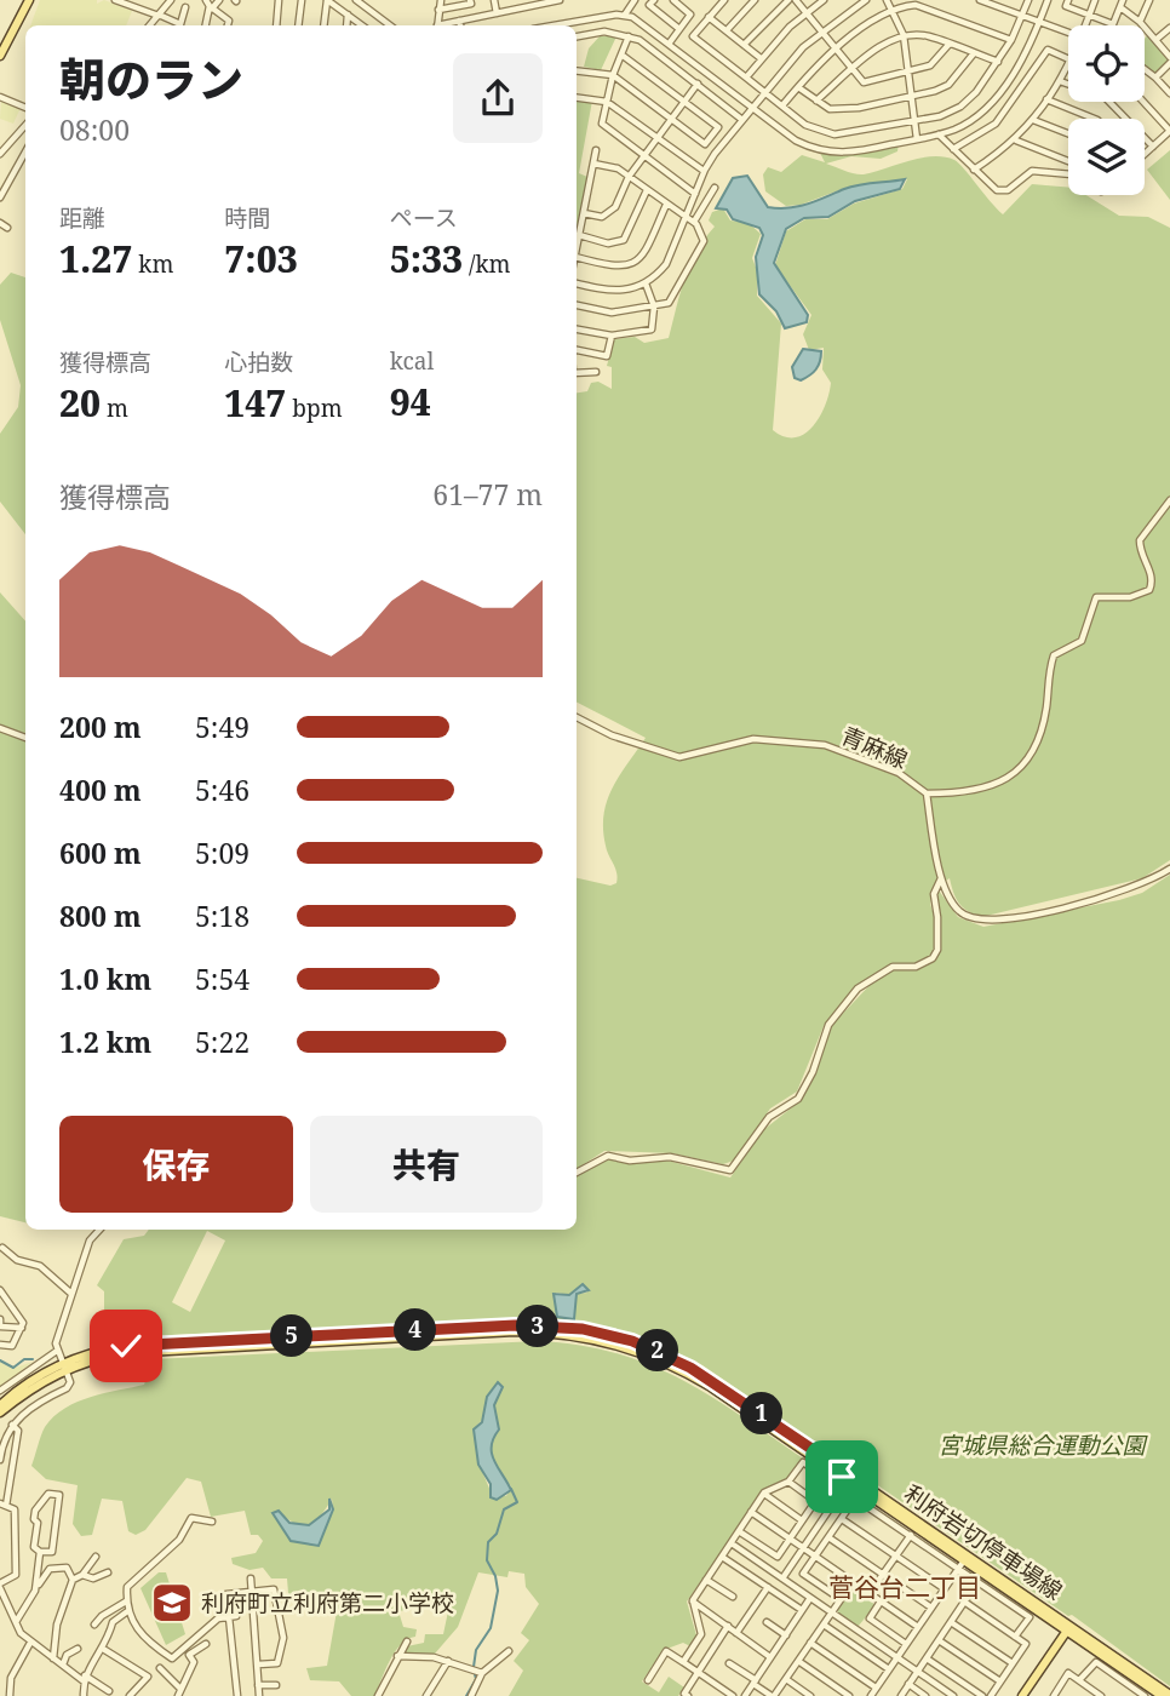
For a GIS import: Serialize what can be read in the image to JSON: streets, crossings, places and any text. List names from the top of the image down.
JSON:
{
  "streets": {
    "main road": ["利府岩切停車場線"],
    "street": ["青麻線"]
  },
  "districts": ["菅谷台二丁目"],
  "parks": ["宮城県総合運動公園"],
  "places": {
    "school or university": ["利府町立利府第二小学校"]
  },
  "page": {
    "heading": ["朝のラン", "08:00"],
    "stats": [
      ["距離", "1.27 km"],
      ["時間", "7:03"],
      ["ペース", "5:33 /km"],
      ["獲得標高", "20 m"],
      ["心拍数", "147 bpm"],
      ["kcal", "94"]
    ],
    "chart": ["獲得標高", "61–77 m"],
    "list": [
      {
        "name": "200 m",
        "note": "5:49"
      },
      {
        "name": "400 m",
        "note": "5:46"
      },
      {
        "name": "600 m",
        "note": "5:09"
      },
      {
        "name": "800 m",
        "note": "5:18"
      },
      {
        "name": "1.0 km",
        "note": "5:54"
      },
      {
        "name": "1.2 km",
        "note": "5:22"
      }
    ],
    "buttons": ["保存", "共有"],
    "pins": [
      "3",
      "4",
      "5",
      "2",
      "1"
    ]
  }
}
